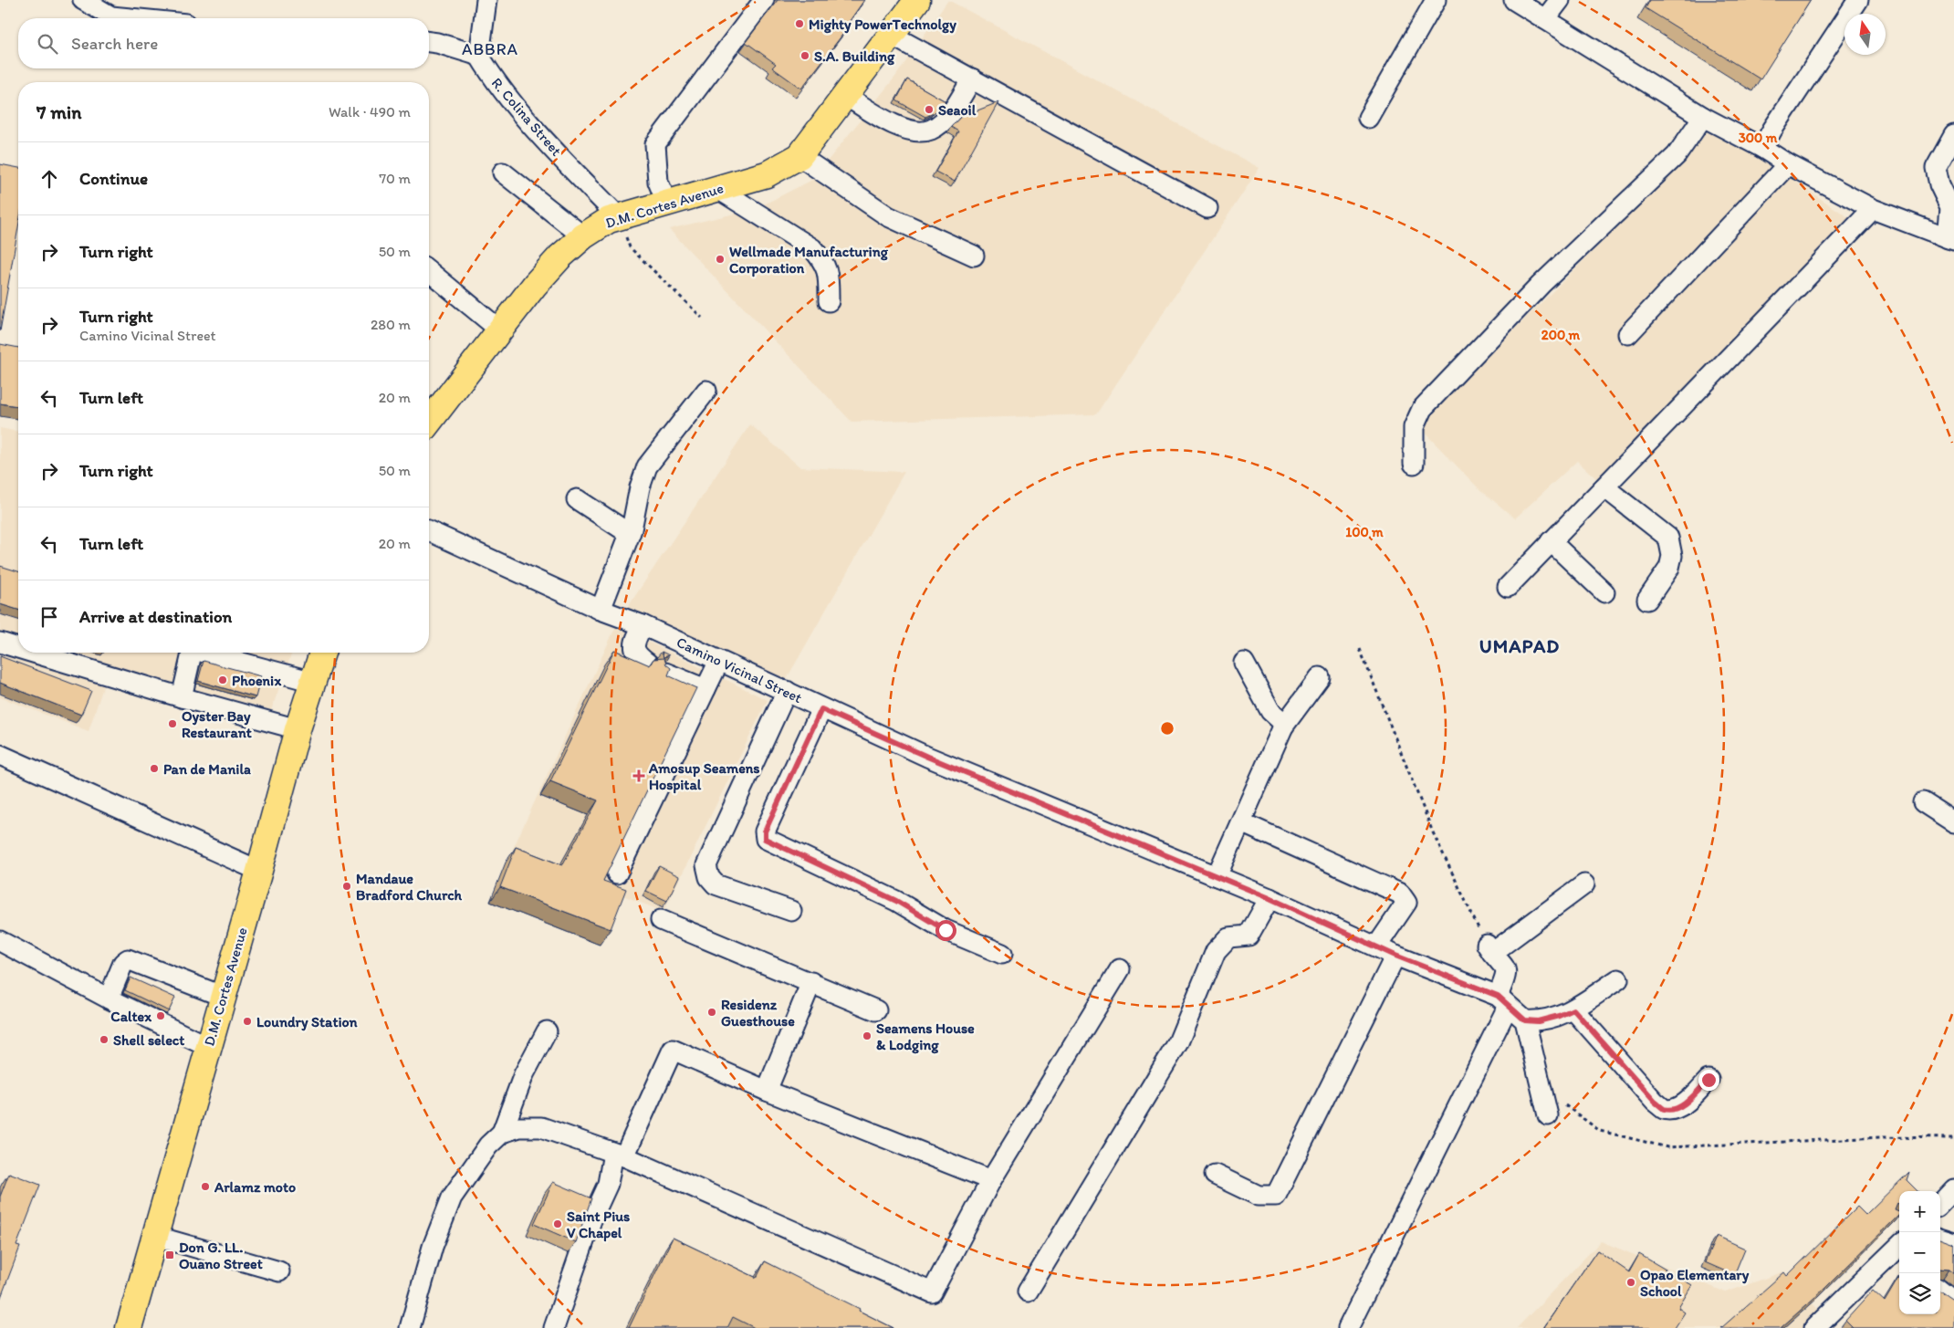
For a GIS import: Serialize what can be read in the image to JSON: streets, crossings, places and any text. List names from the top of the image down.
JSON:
{
  "streets": {
    "highway": ["D.M. Cortes Avenue"],
    "street": ["R. Colina Street", "Camino Vicinal Street"]
  },
  "crossings": [
    ["R. Colina Street", "D.M. Cortes Avenue"]
  ],
  "districts": ["ABBRA", "UMAPAD"],
  "places": {
    "other": [
      "Mighty PowerTechnolgy",
      "S.A. Building",
      "Seaoil",
      "Wellmade Manufacturing Corporation",
      "Phoenix",
      "Oyster Bay Restaurant",
      "Pan de Manila",
      "Mandaue Bradford Church",
      "Residenz Guesthouse",
      "Caltex",
      "Loundry Station",
      "Seamens House & Lodging",
      "Shell select",
      "Arlamz moto",
      "Saint Pius V Chapel",
      "Opao Elementary School"
    ],
    "health": ["Amosup Seamens Hospital"],
    "transit": ["Don G. LL. Ouano Street"]
  },
  "north": "top",
  "page": {
    "search": "Search here",
    "heading": ["7 min", "Walk · 490 m"],
    "list": [
      ["Continue", "70 m"],
      ["Turn right", "50 m"],
      ["Turn right", "Camino Vicinal Street", "280 m"],
      ["Turn left", "20 m"],
      ["Turn right", "50 m"],
      ["Turn left", "20 m"],
      "Arrive at destination"
    ],
    "map_buttons": ["+", "−"]
  },
  "rings": ["300 m", "200 m", "100 m"]
}
